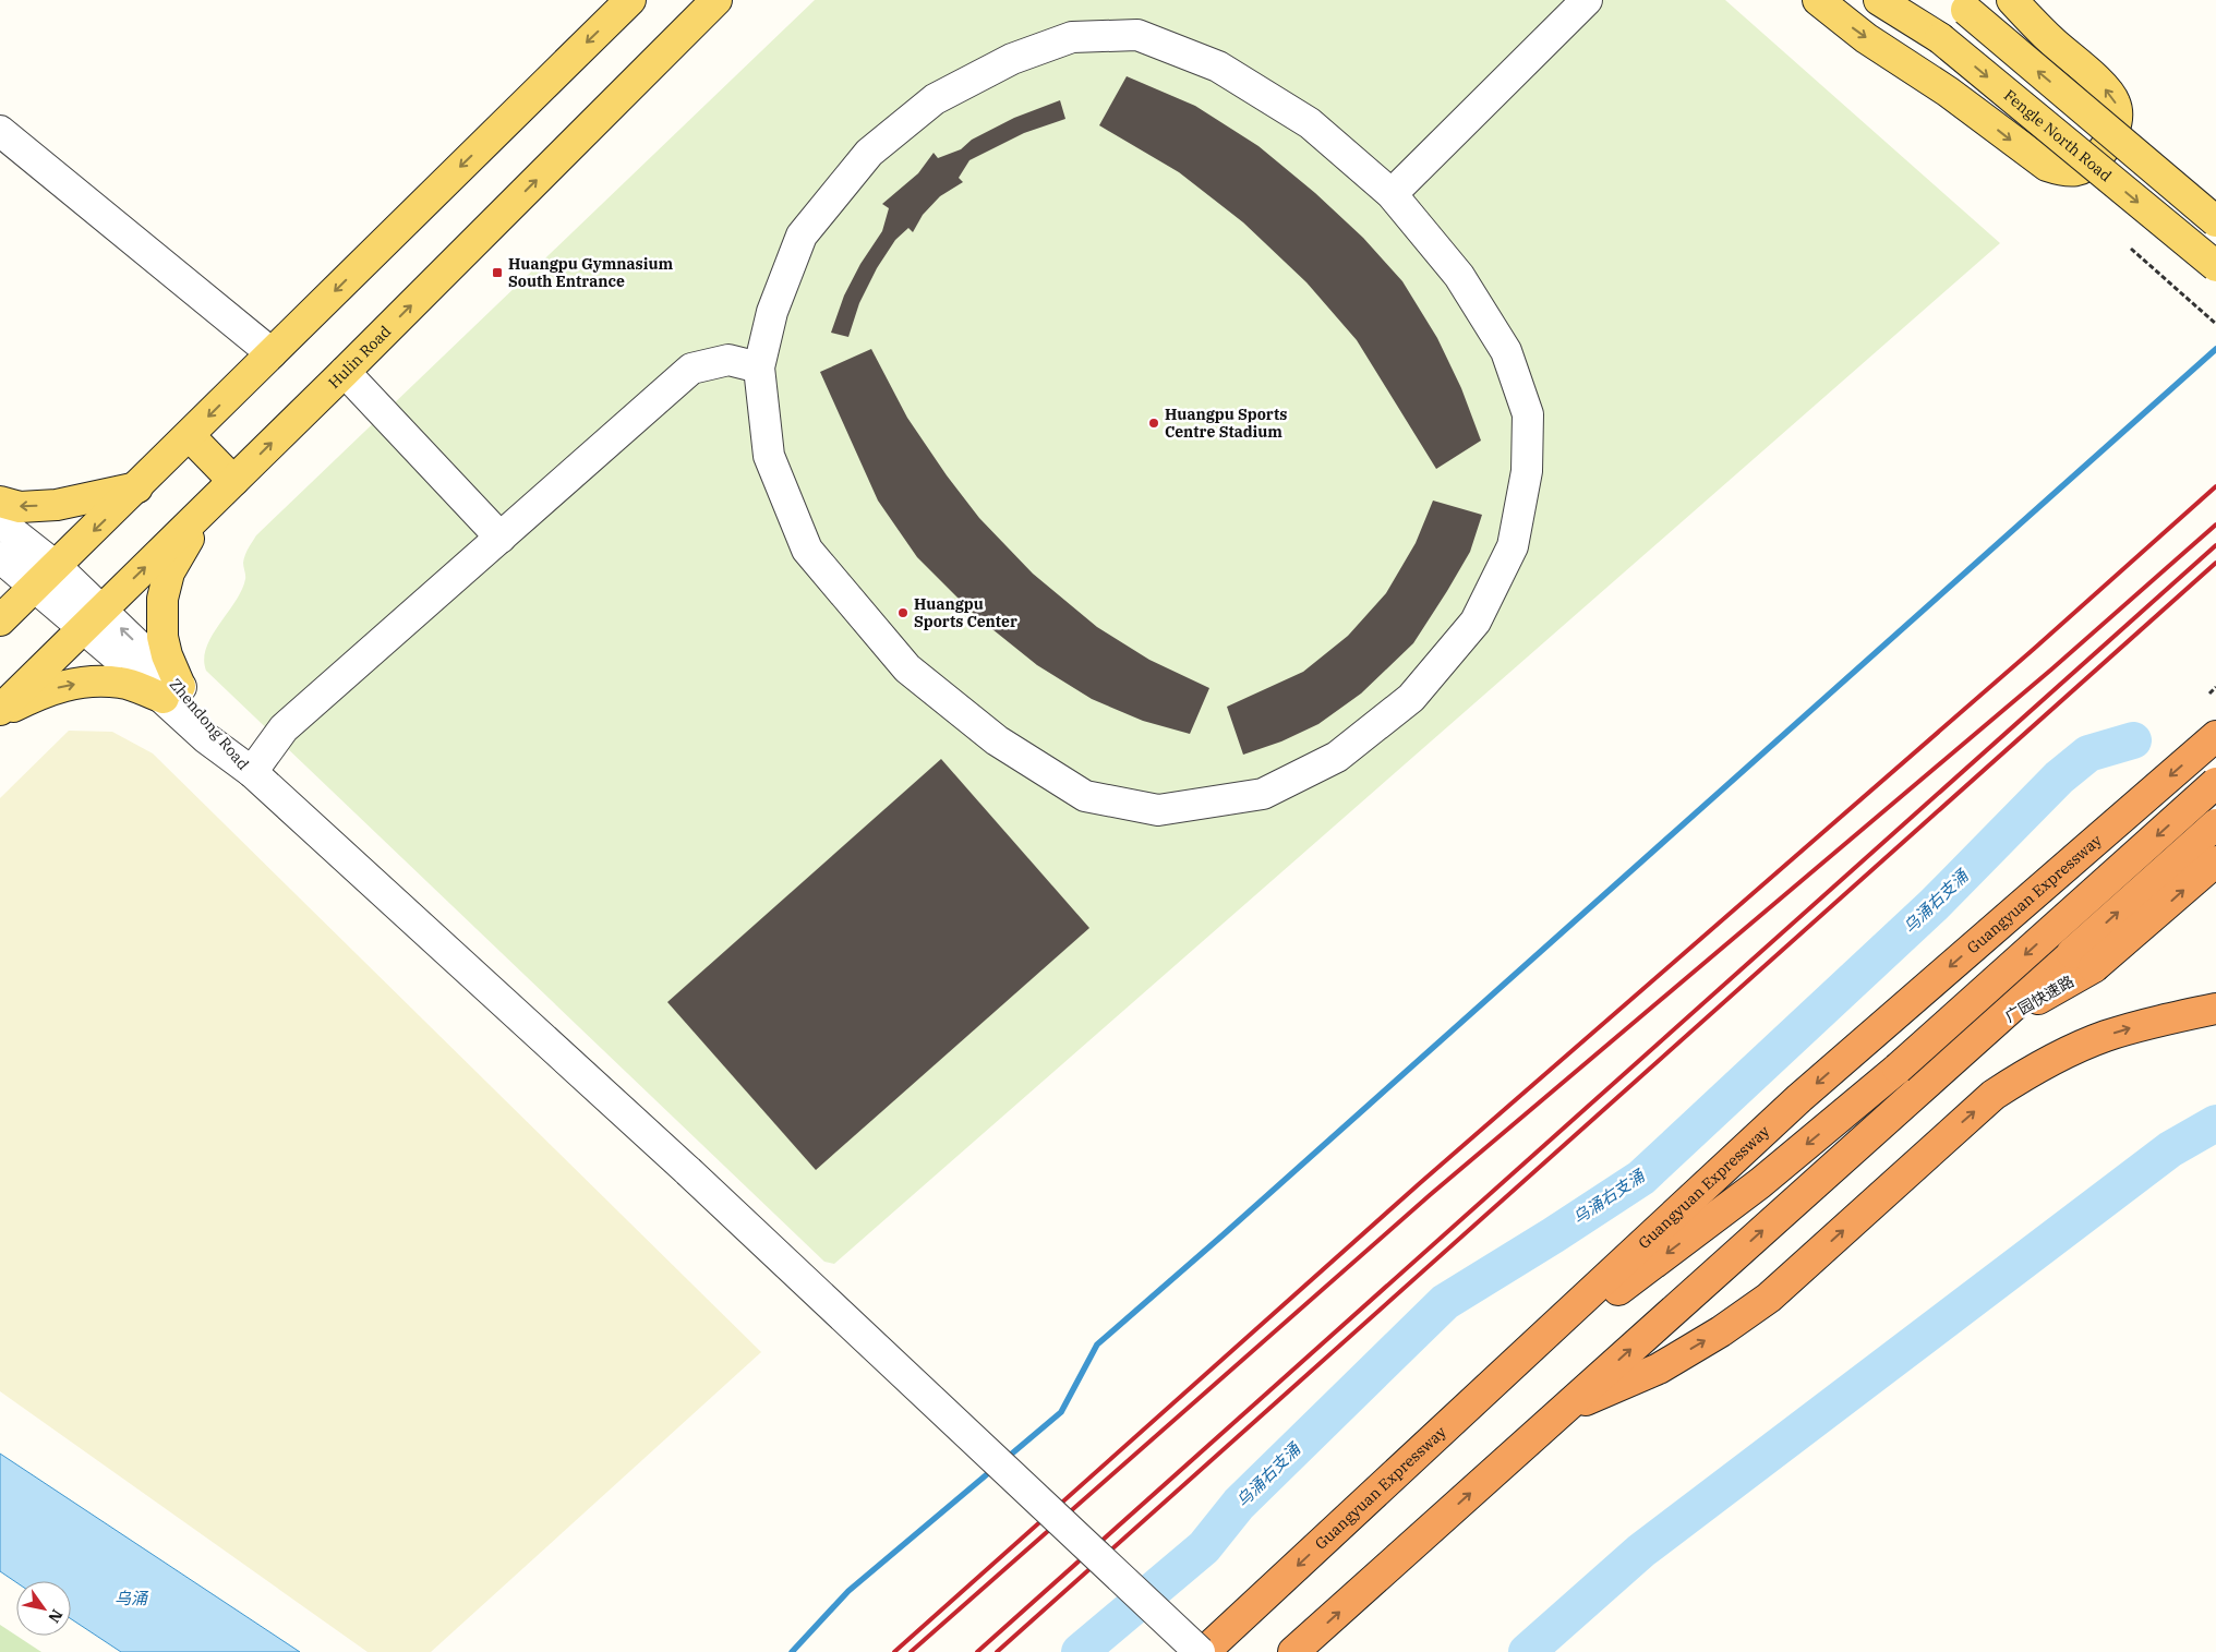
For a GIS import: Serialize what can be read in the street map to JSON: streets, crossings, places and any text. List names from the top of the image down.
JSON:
{
  "streets": {
    "highway": ["Guangyuan Expressway"],
    "main road": ["Fengle North Road", "Hulin Road"],
    "street": ["Zhendong Road"]
  },
  "crossings": [
    ["Hulin Road", "Zhendong Road"]
  ],
  "water": ["乌涌右支涌", "乌涌"],
  "places": {
    "transit": ["Huangpu Gymnasium South Entrance"],
    "other": ["Huangpu Sports Centre Stadium", "Huangpu Sports Center"]
  },
  "north": "bottom right"
}
